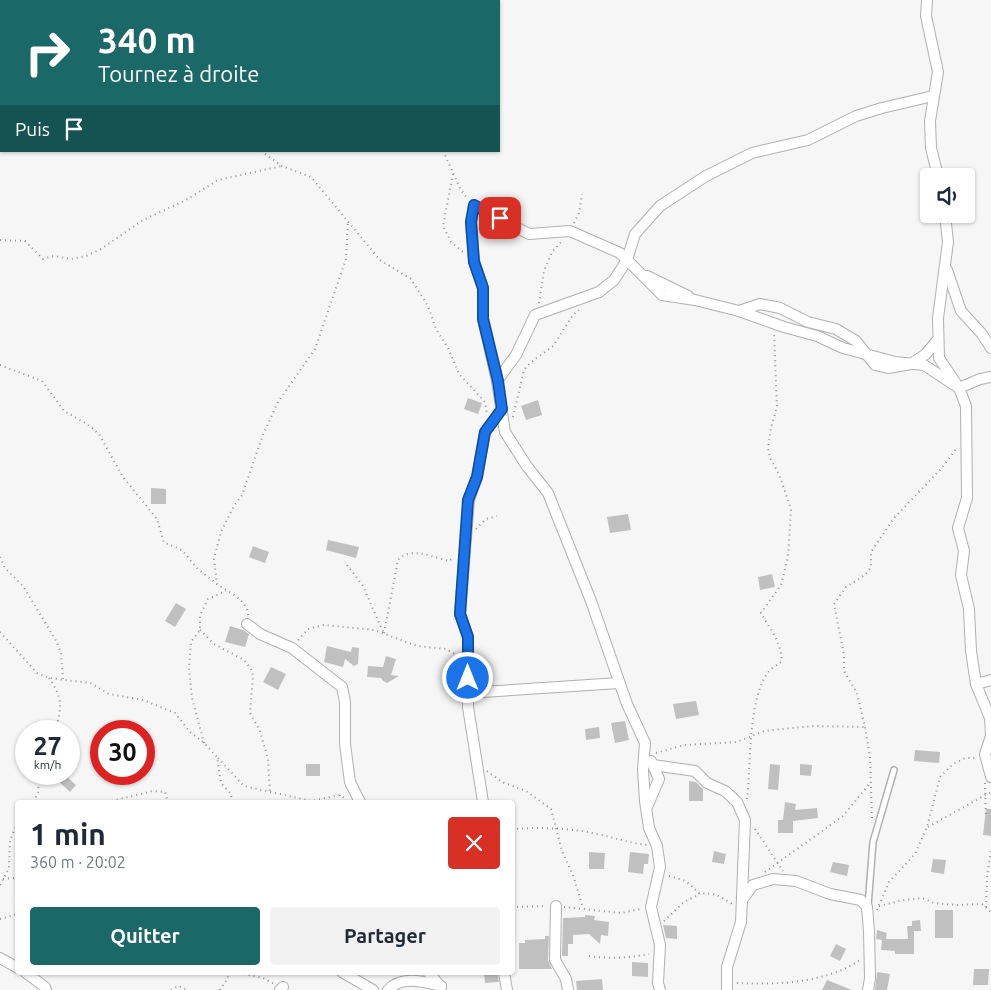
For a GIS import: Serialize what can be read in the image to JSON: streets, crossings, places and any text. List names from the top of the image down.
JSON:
{
  "page": {
    "turn": ["340 m", "Tournez à droite"],
    "then": "Puis",
    "speed": "27 km/h",
    "limit": "30",
    "heading": ["1 min", "360 m · 20:02"],
    "buttons": ["Quitter", "Partager"]
  }
}
